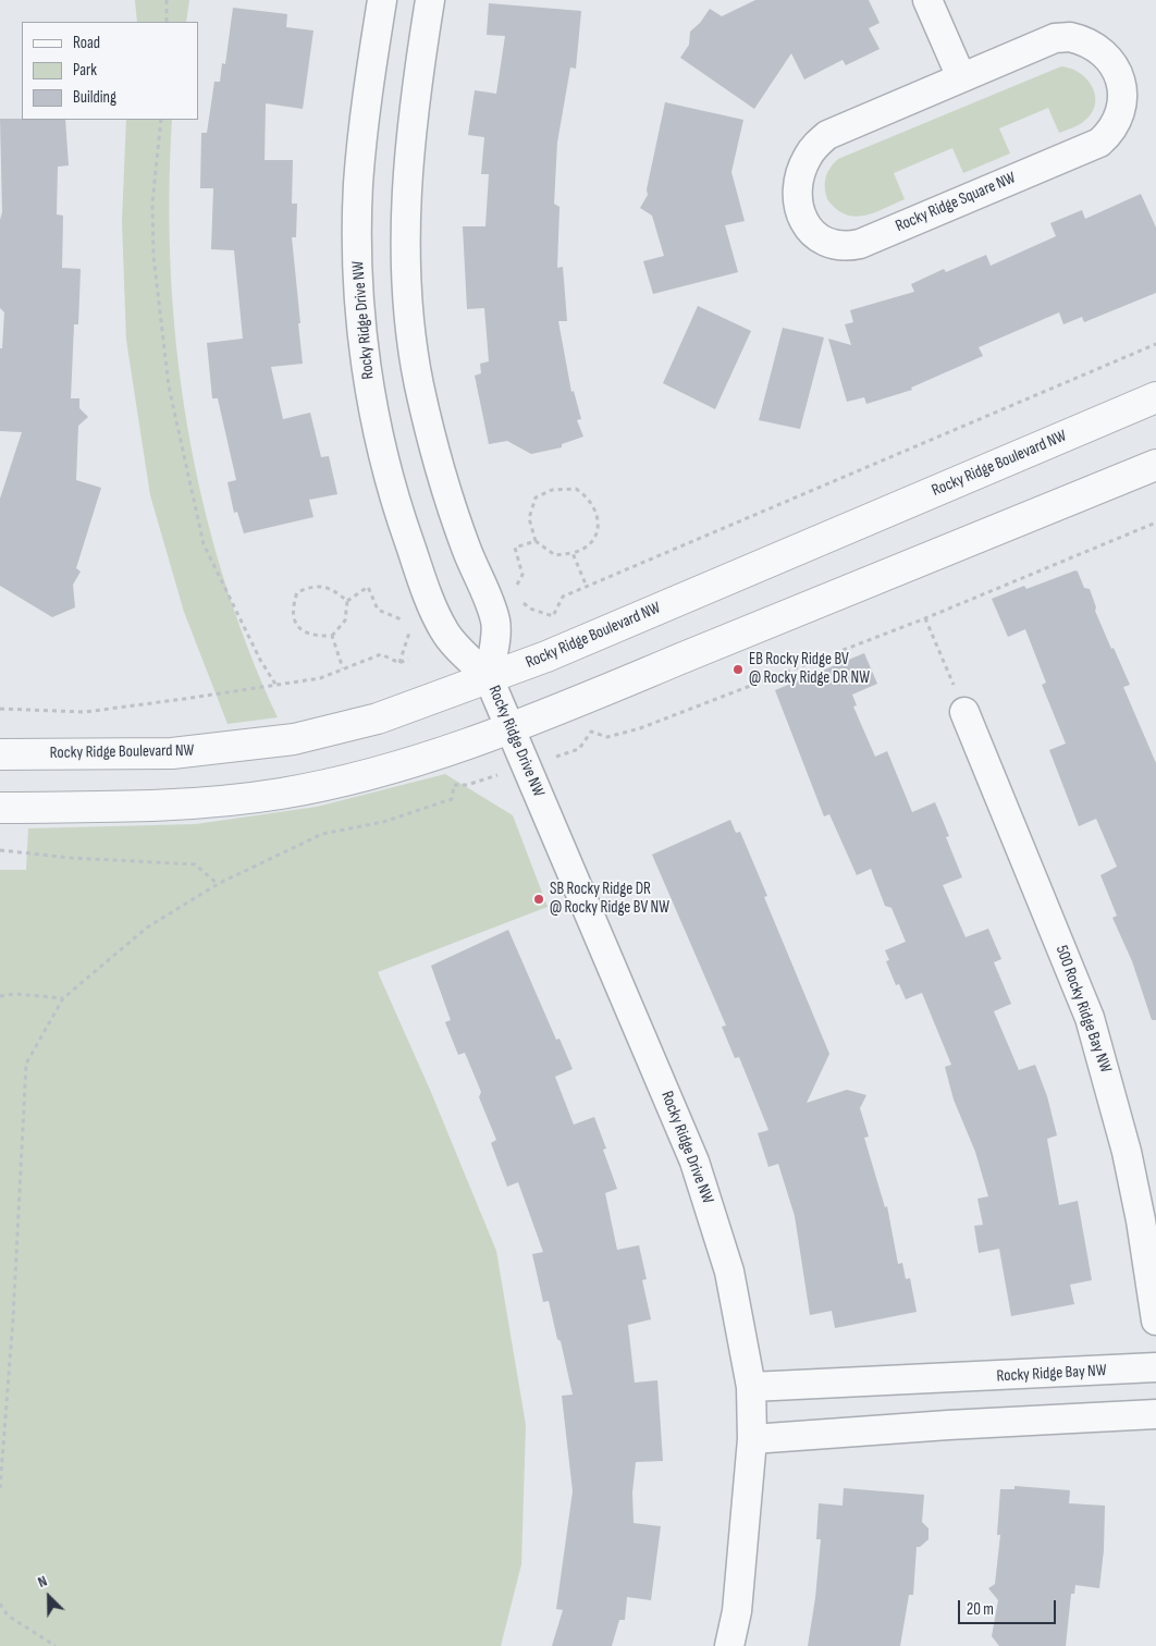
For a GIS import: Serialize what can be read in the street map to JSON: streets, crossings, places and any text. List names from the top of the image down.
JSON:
{
  "streets": {
    "street": [
      "Rocky Ridge Square NW",
      "Rocky Ridge Drive NW",
      "Rocky Ridge Boulevard NW",
      "500 Rocky Ridge Bay NW",
      "Rocky Ridge Bay NW"
    ]
  },
  "crossings": [
    ["Rocky Ridge Drive NW", "Rocky Ridge Boulevard NW"],
    ["Rocky Ridge Drive NW", "Rocky Ridge Bay NW"]
  ],
  "places": ["EB Rocky Ridge BV @ Rocky Ridge DR NW", "SB Rocky Ridge DR @ Rocky Ridge BV NW"],
  "legend": ["Road", "Park", "Building"],
  "scale_bar": "20 m",
  "north": "top left"
}
